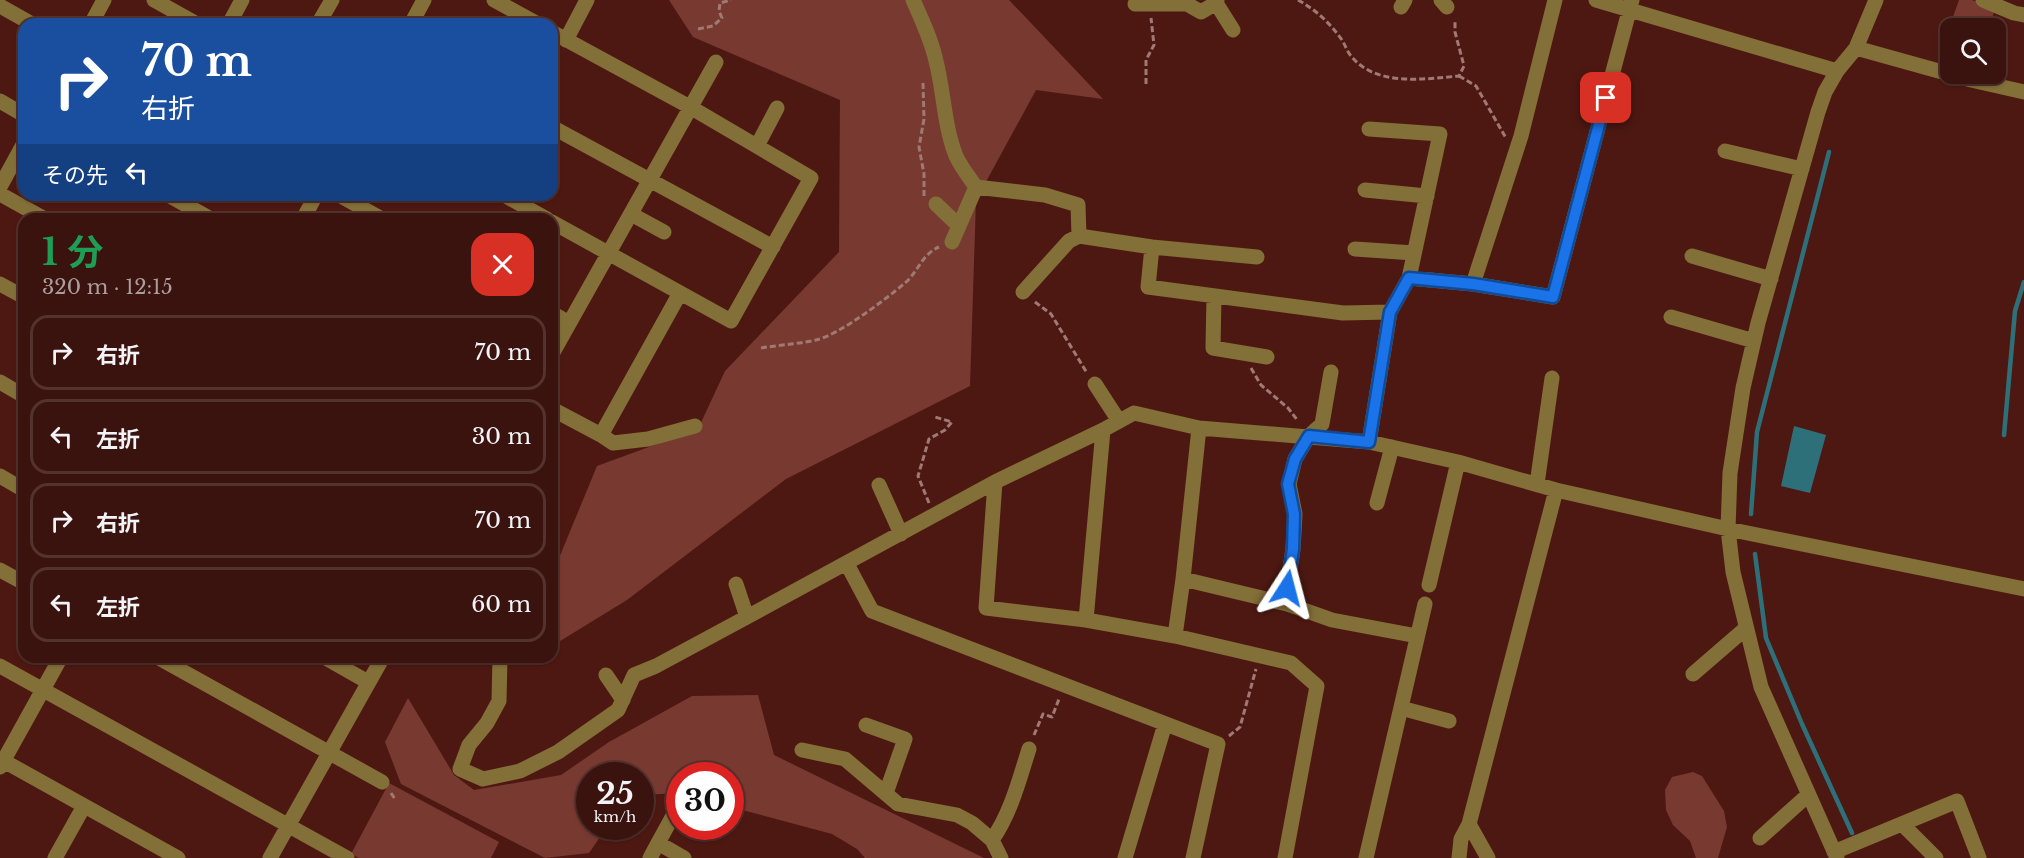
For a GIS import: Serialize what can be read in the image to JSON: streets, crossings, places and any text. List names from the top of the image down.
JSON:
{
  "page": {
    "turn": ["70 m", "右折"],
    "then": "その先",
    "heading": ["1 分", "320 m · 12:15"],
    "list": [
      {
        "name": "右折",
        "value": "70 m"
      },
      {
        "name": "左折",
        "value": "30 m"
      },
      {
        "name": "右折",
        "value": "70 m"
      },
      {
        "name": "左折",
        "value": "60 m"
      }
    ],
    "speed": "25 km/h",
    "limit": "30"
  }
}
